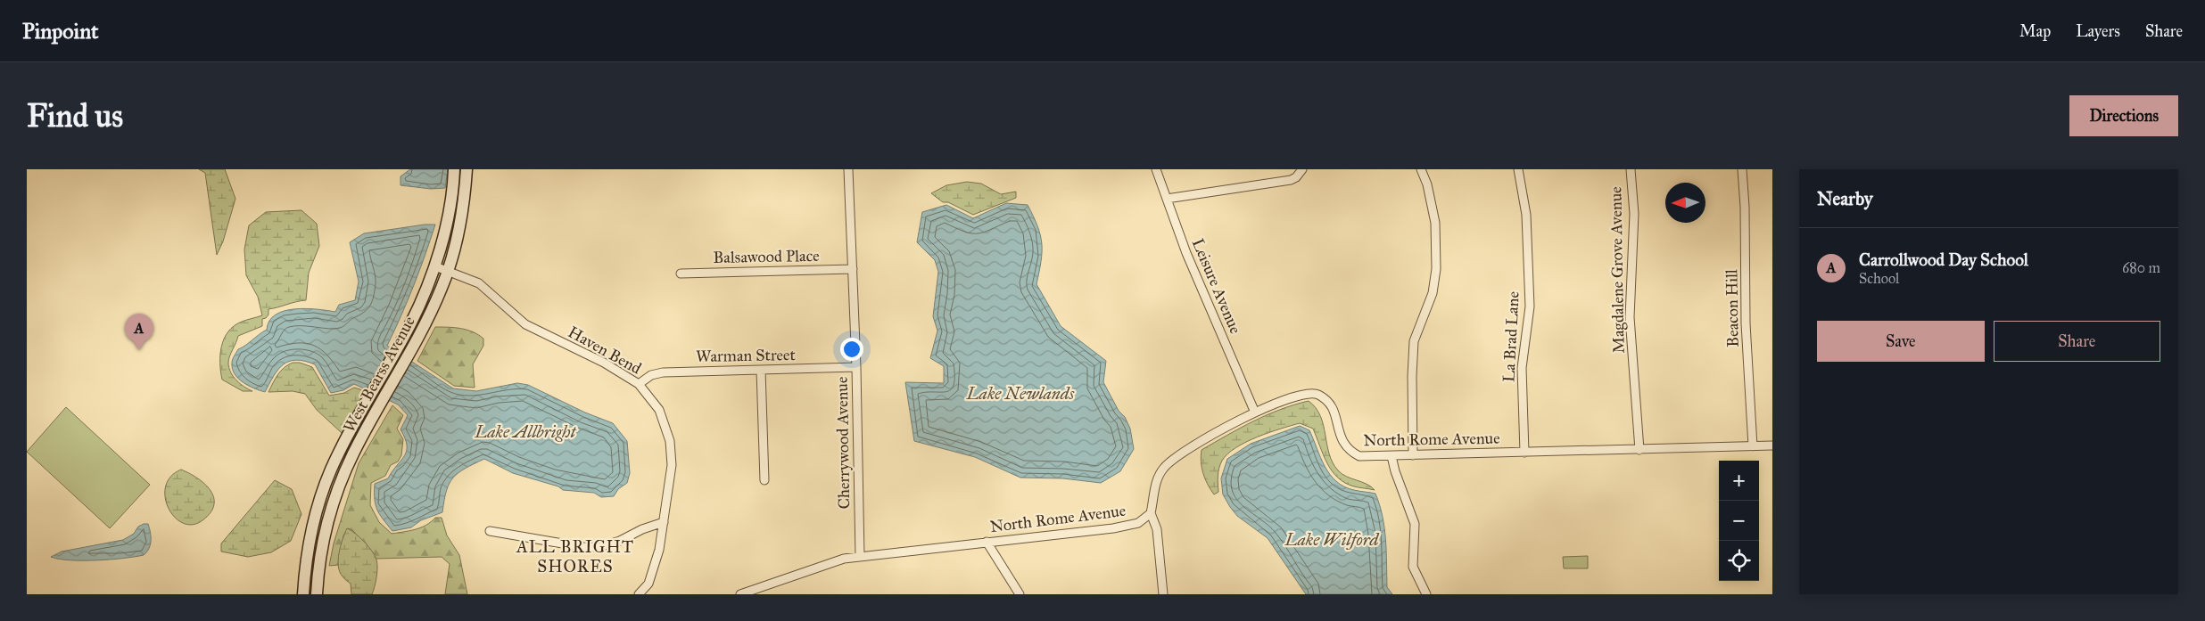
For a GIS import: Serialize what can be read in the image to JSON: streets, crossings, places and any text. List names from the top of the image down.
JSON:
{
  "streets": {
    "main road": ["West Bearss Avenue"],
    "street": [
      "Balsawood Place",
      "Magdalene Grove Avenue",
      "Leisure Avenue",
      "Beacon Hill",
      "La Brad Lane",
      "Haven Bend",
      "Warman Street",
      "North Rome Avenue",
      "Cherrywood Avenue"
    ]
  },
  "crossings": [
    ["Balsawood Place", "Cherrywood Avenue"],
    ["Magdalene Grove Avenue", "North Rome Avenue"],
    ["Leisure Avenue", "North Rome Avenue"],
    ["Beacon Hill", "North Rome Avenue"],
    ["La Brad Lane", "North Rome Avenue"],
    ["Haven Bend", "Warman Street"],
    ["Haven Bend", "West Bearss Avenue"],
    ["Warman Street", "Cherrywood Avenue"],
    ["North Rome Avenue", "Cherrywood Avenue"]
  ],
  "districts": ["ALL BRIGHT SHORES"],
  "water": ["Lake Newlands", "Lake Allbright", "Lake Wilford"],
  "north": "left",
  "page": {
    "header": "Pinpoint",
    "nav": ["Map", "Layers", "Share"],
    "buttons": [
      "Directions",
      ["Save", "Share"]
    ],
    "title": "Find us",
    "heading": "Nearby",
    "list": [
      {
        "mark": "A",
        "name": "Carrollwood Day School",
        "note": "School",
        "value": "680 m"
      }
    ],
    "pins": "A",
    "map_buttons": ["+", "−"]
  }
}
